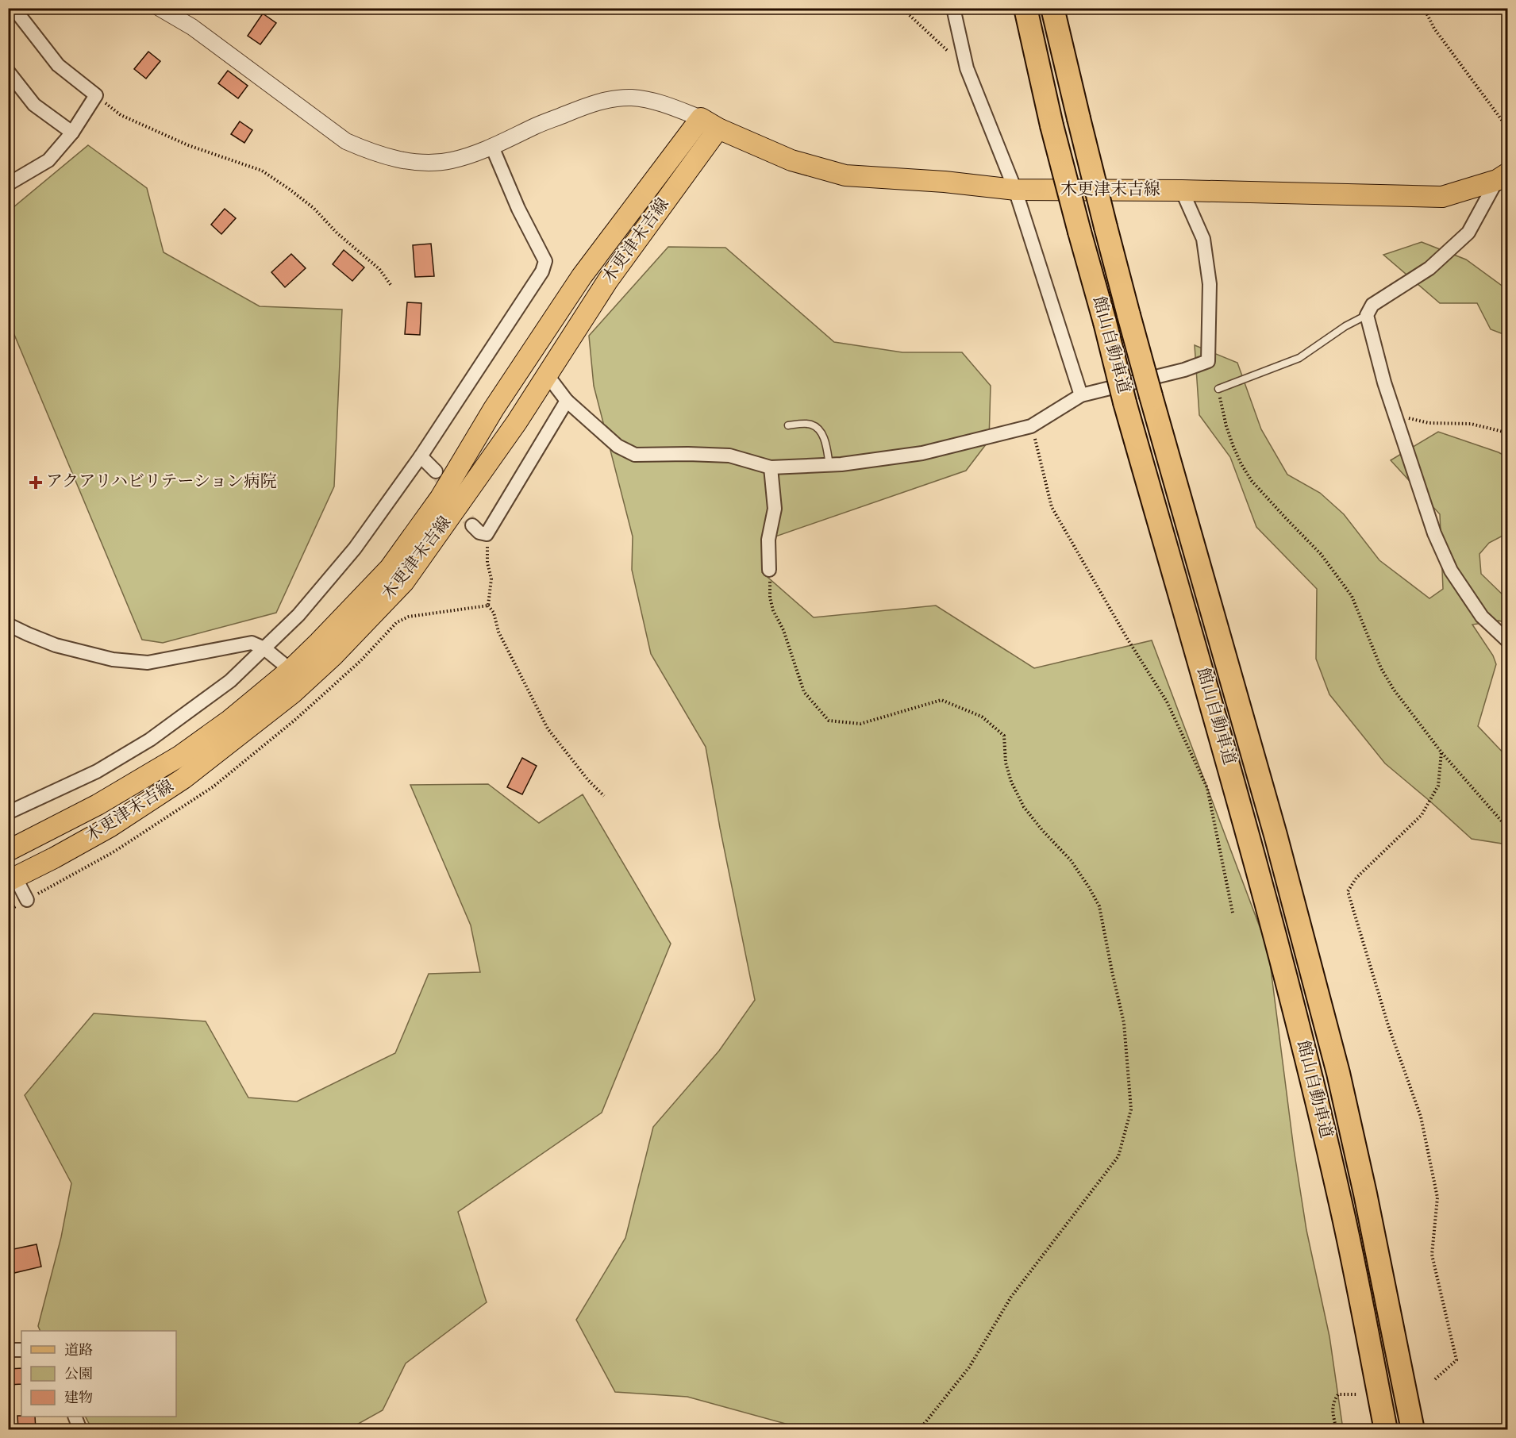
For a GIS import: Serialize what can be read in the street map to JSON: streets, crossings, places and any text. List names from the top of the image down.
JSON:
{
  "streets": {
    "highway": ["館山自動車道"],
    "main road": ["木更津末吉線"]
  },
  "places": {
    "health": ["アクアリハビリテーション病院"]
  },
  "legend": ["道路", "公園", "建物"]
}
